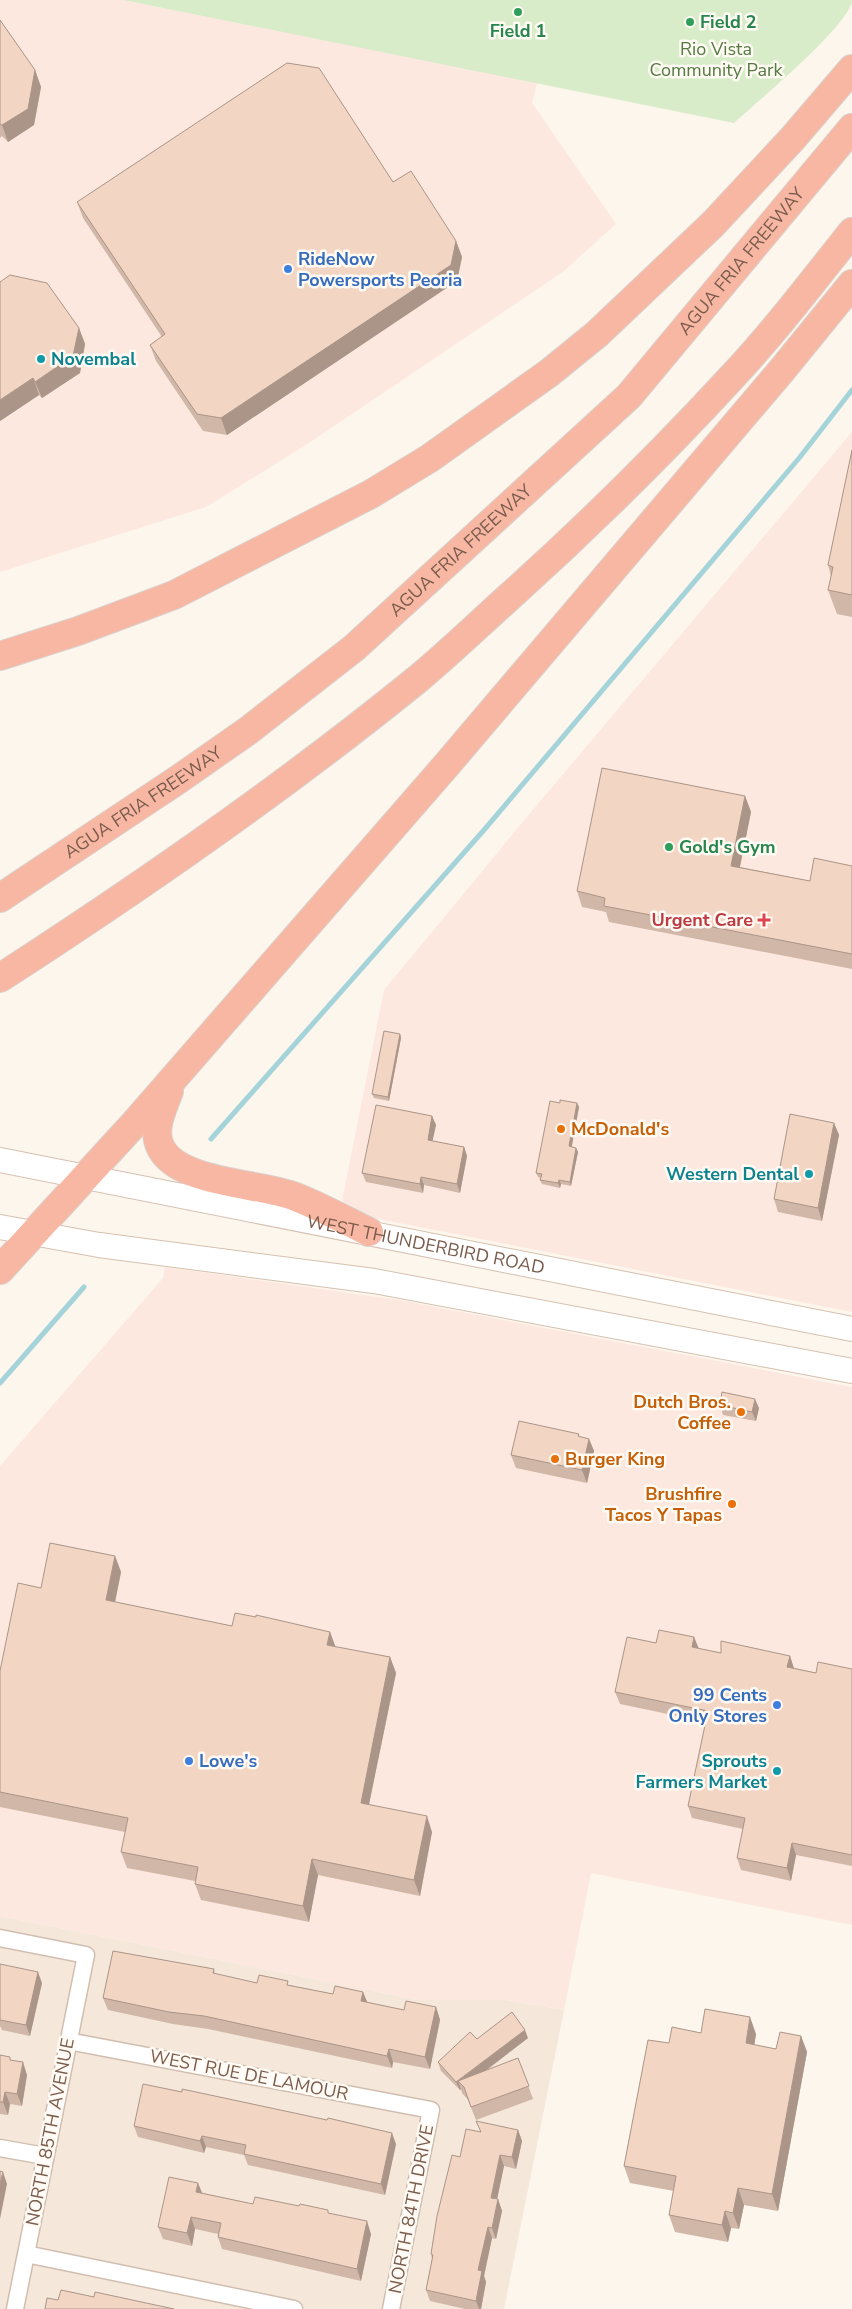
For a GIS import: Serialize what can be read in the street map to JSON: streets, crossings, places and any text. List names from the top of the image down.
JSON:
{
  "streets": {
    "highway": ["AGUA FRIA FREEWAY"],
    "main road": ["WEST THUNDERBIRD ROAD"],
    "street": ["WEST RUE DE LAMOUR", "NORTH 85TH AVENUE", "NORTH 84TH DRIVE"]
  },
  "crossings": [
    ["WEST RUE DE LAMOUR", "NORTH 85TH AVENUE"],
    ["WEST RUE DE LAMOUR", "NORTH 84TH DRIVE"]
  ],
  "parks": ["Rio Vista Community Park"],
  "places": {
    "other": [
      "Field 1",
      "Field 2",
      "RideNow Powersports Peoria",
      "Novembal",
      "Gold's Gym",
      "McDonald's",
      "Western Dental",
      "Dutch Bros. Coffee",
      "Burger King",
      "Brushfire Tacos Y Tapas",
      "99 Cents Only Stores",
      "Lowe's",
      "Sprouts Farmers Market"
    ],
    "health": ["Urgent Care"]
  }
}
